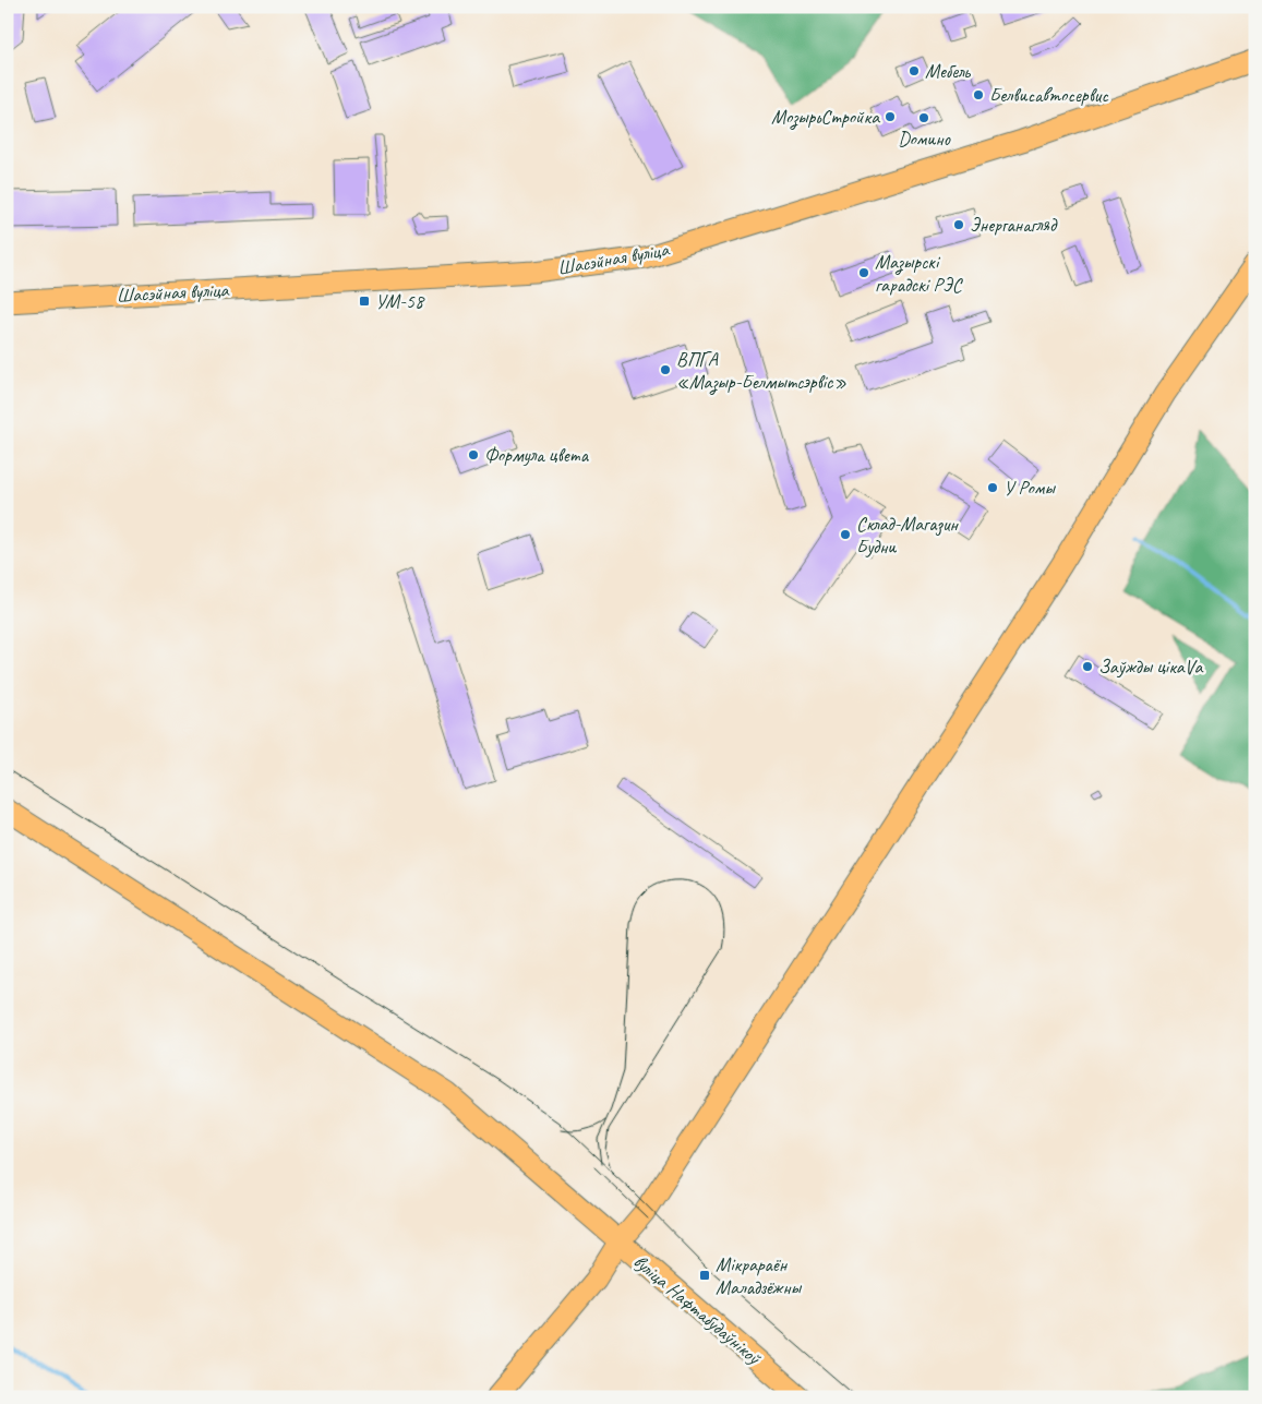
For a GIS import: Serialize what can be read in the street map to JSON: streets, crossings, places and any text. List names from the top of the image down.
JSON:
{
  "streets": {
    "main road": ["Шасэйная вуліца", "вуліца Нафтабудаўнікоў"]
  },
  "places": {
    "other": [
      "Мебель",
      "Белвисавтосервис",
      "МозырьСтройка",
      "Dомино",
      "Энерганагляд",
      "Мазырскі гарадскі РЭС",
      "ВПГА «Мазыр-Белмытсэрвіс»",
      "Формула цвета",
      "У Ромы",
      "Склад-Магазин Будни",
      "Заўжды цікаVа"
    ],
    "transit": ["УМ-58", "Мікрараён Маладзёжны"]
  }
}
